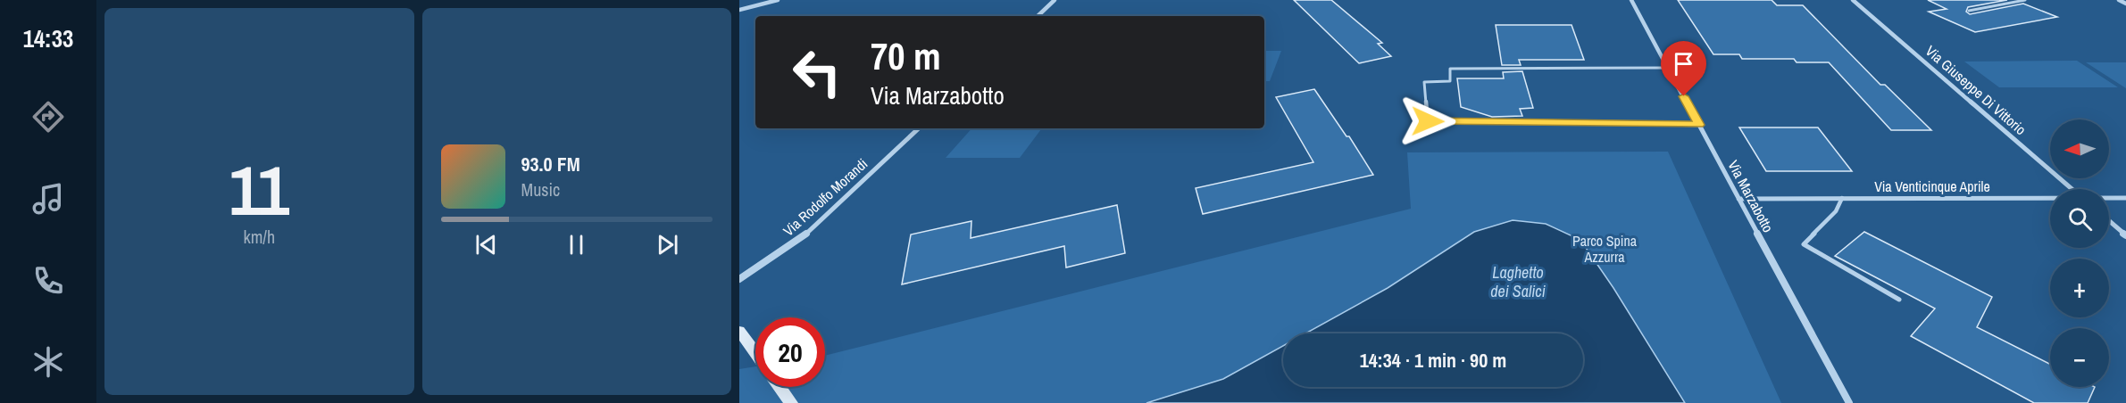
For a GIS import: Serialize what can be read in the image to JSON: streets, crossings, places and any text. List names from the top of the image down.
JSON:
{
  "streets": {
    "street": [
      "Via Giuseppe Di Vittorio",
      "Via Venticinque Aprile",
      "Via Marzabotto",
      "Via Rodolfo Morandi"
    ]
  },
  "crossings": [
    ["Via Venticinque Aprile", "Via Marzabotto"]
  ],
  "water": ["Laghetto dei Salici"],
  "parks": ["Parco Spina Azzurra"],
  "north": "left",
  "page": {
    "tabs": "14:33",
    "tile": ["11", "km/h"],
    "turn": ["70 m", "Via Marzabotto"],
    "map_buttons": ["+", "−"],
    "song": ["93.0 FM", "Music"],
    "limit": "20",
    "trip": "14:34 · 1 min · 90 m"
  }
}
